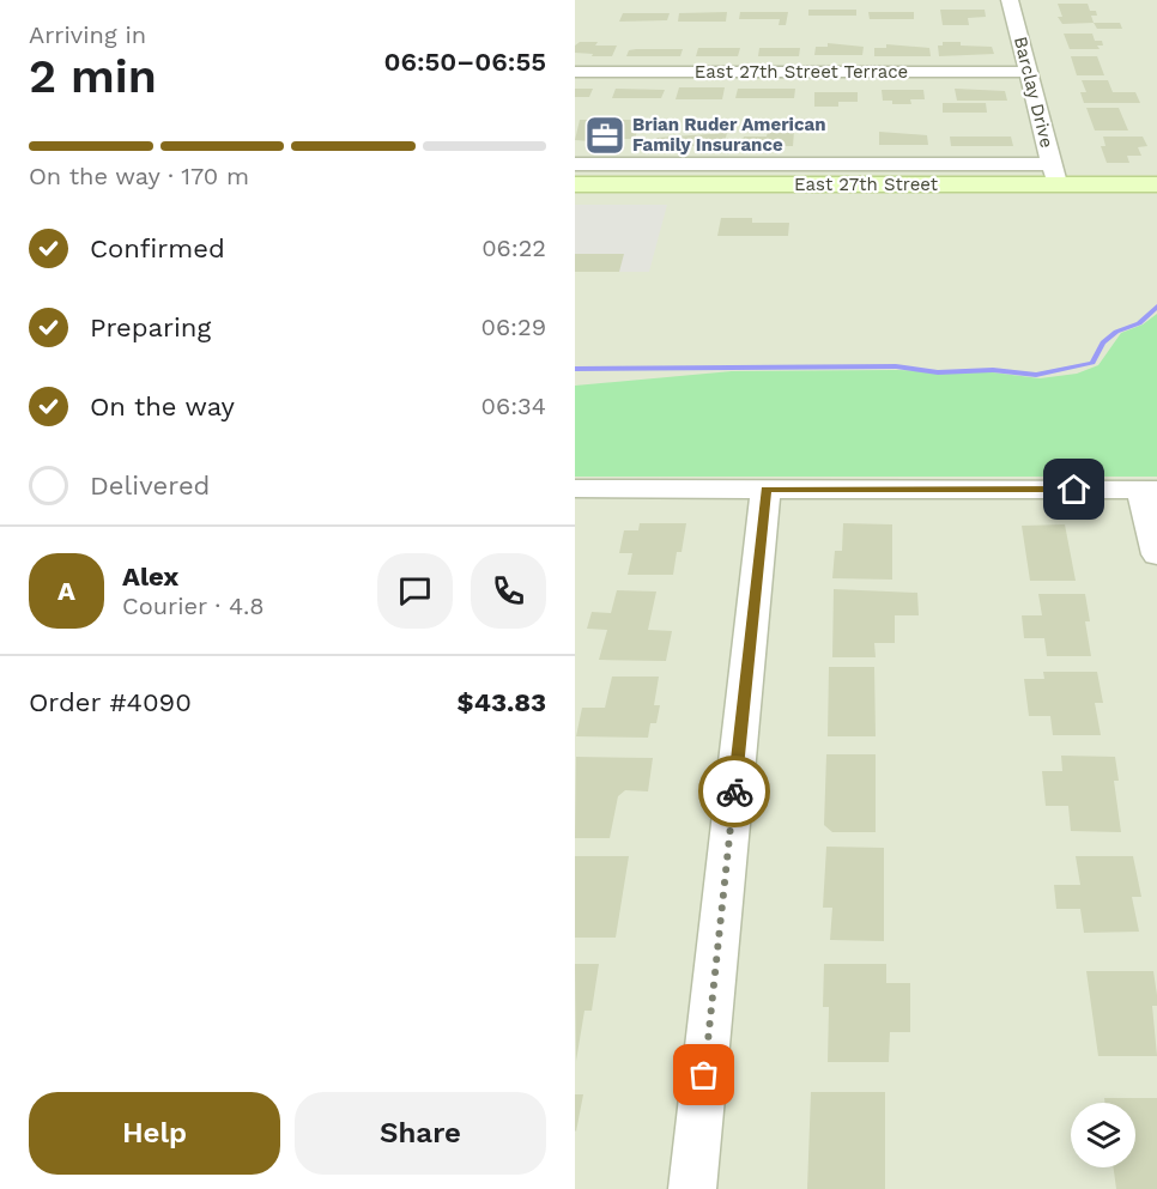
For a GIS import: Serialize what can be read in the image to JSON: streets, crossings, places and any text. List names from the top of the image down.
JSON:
{
  "streets": {
    "main road": ["East 27th Street"],
    "street": ["East 27th Street Terrace", "Barclay Drive"]
  },
  "crossings": [
    ["East 27th Street Terrace", "Barclay Drive"],
    ["Barclay Drive", "East 27th Street"]
  ],
  "places": {
    "office": ["Brian Ruder American Family Insurance"]
  },
  "page": {
    "heading": ["2 min", "Arriving in", "06:50–06:55"],
    "panel": [
      "Alex",
      "Courier · 4.8",
      "Order #4090",
      "$43.83"
    ],
    "bar": "On the way · 170 m",
    "list": [
      ["Confirmed", "06:22"],
      ["Preparing", "06:29"],
      ["On the way", "06:34"],
      "Delivered"
    ],
    "round": "A",
    "buttons": ["Help", "Share"]
  }
}
